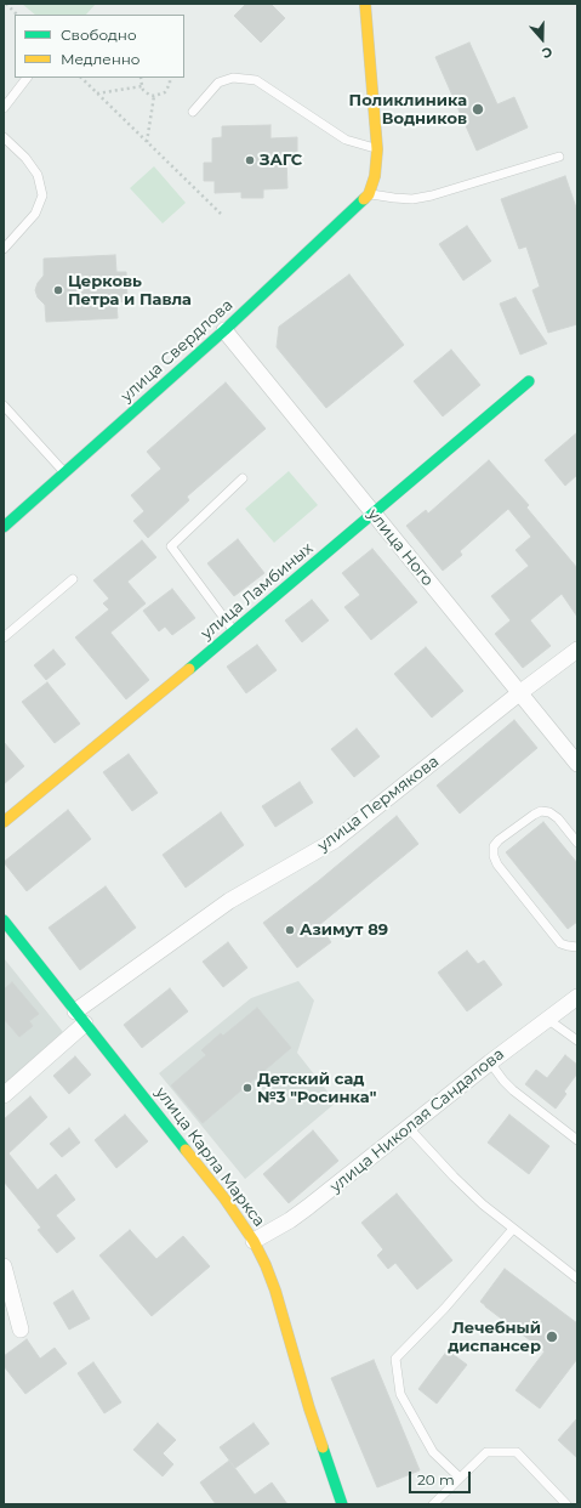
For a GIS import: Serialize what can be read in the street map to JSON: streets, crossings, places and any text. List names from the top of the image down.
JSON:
{
  "streets": {
    "street": [
      "улица Свердлова",
      "улица Ного",
      "улица Ламбиных",
      "улица Пермякова",
      "улица Николая Сандалова",
      "улица Карла Маркса"
    ]
  },
  "crossings": [
    ["улица Свердлова", "улица Ного"],
    ["улица Ного", "улица Ламбиных"],
    ["улица Ного", "улица Пермякова"],
    ["улица Пермякова", "улица Карла Маркса"],
    ["улица Николая Сандалова", "улица Карла Маркса"]
  ],
  "places": [
    "Поликлиника Водников",
    "ЗАГС",
    "Церковь Петра и Павла",
    "Азимут 89",
    "Детский сад №3 \"Росинка\"",
    "Лечебный диспансер"
  ],
  "legend": ["Свободно", "Медленно"],
  "scale_bar": "20 m",
  "north": "bottom"
}
